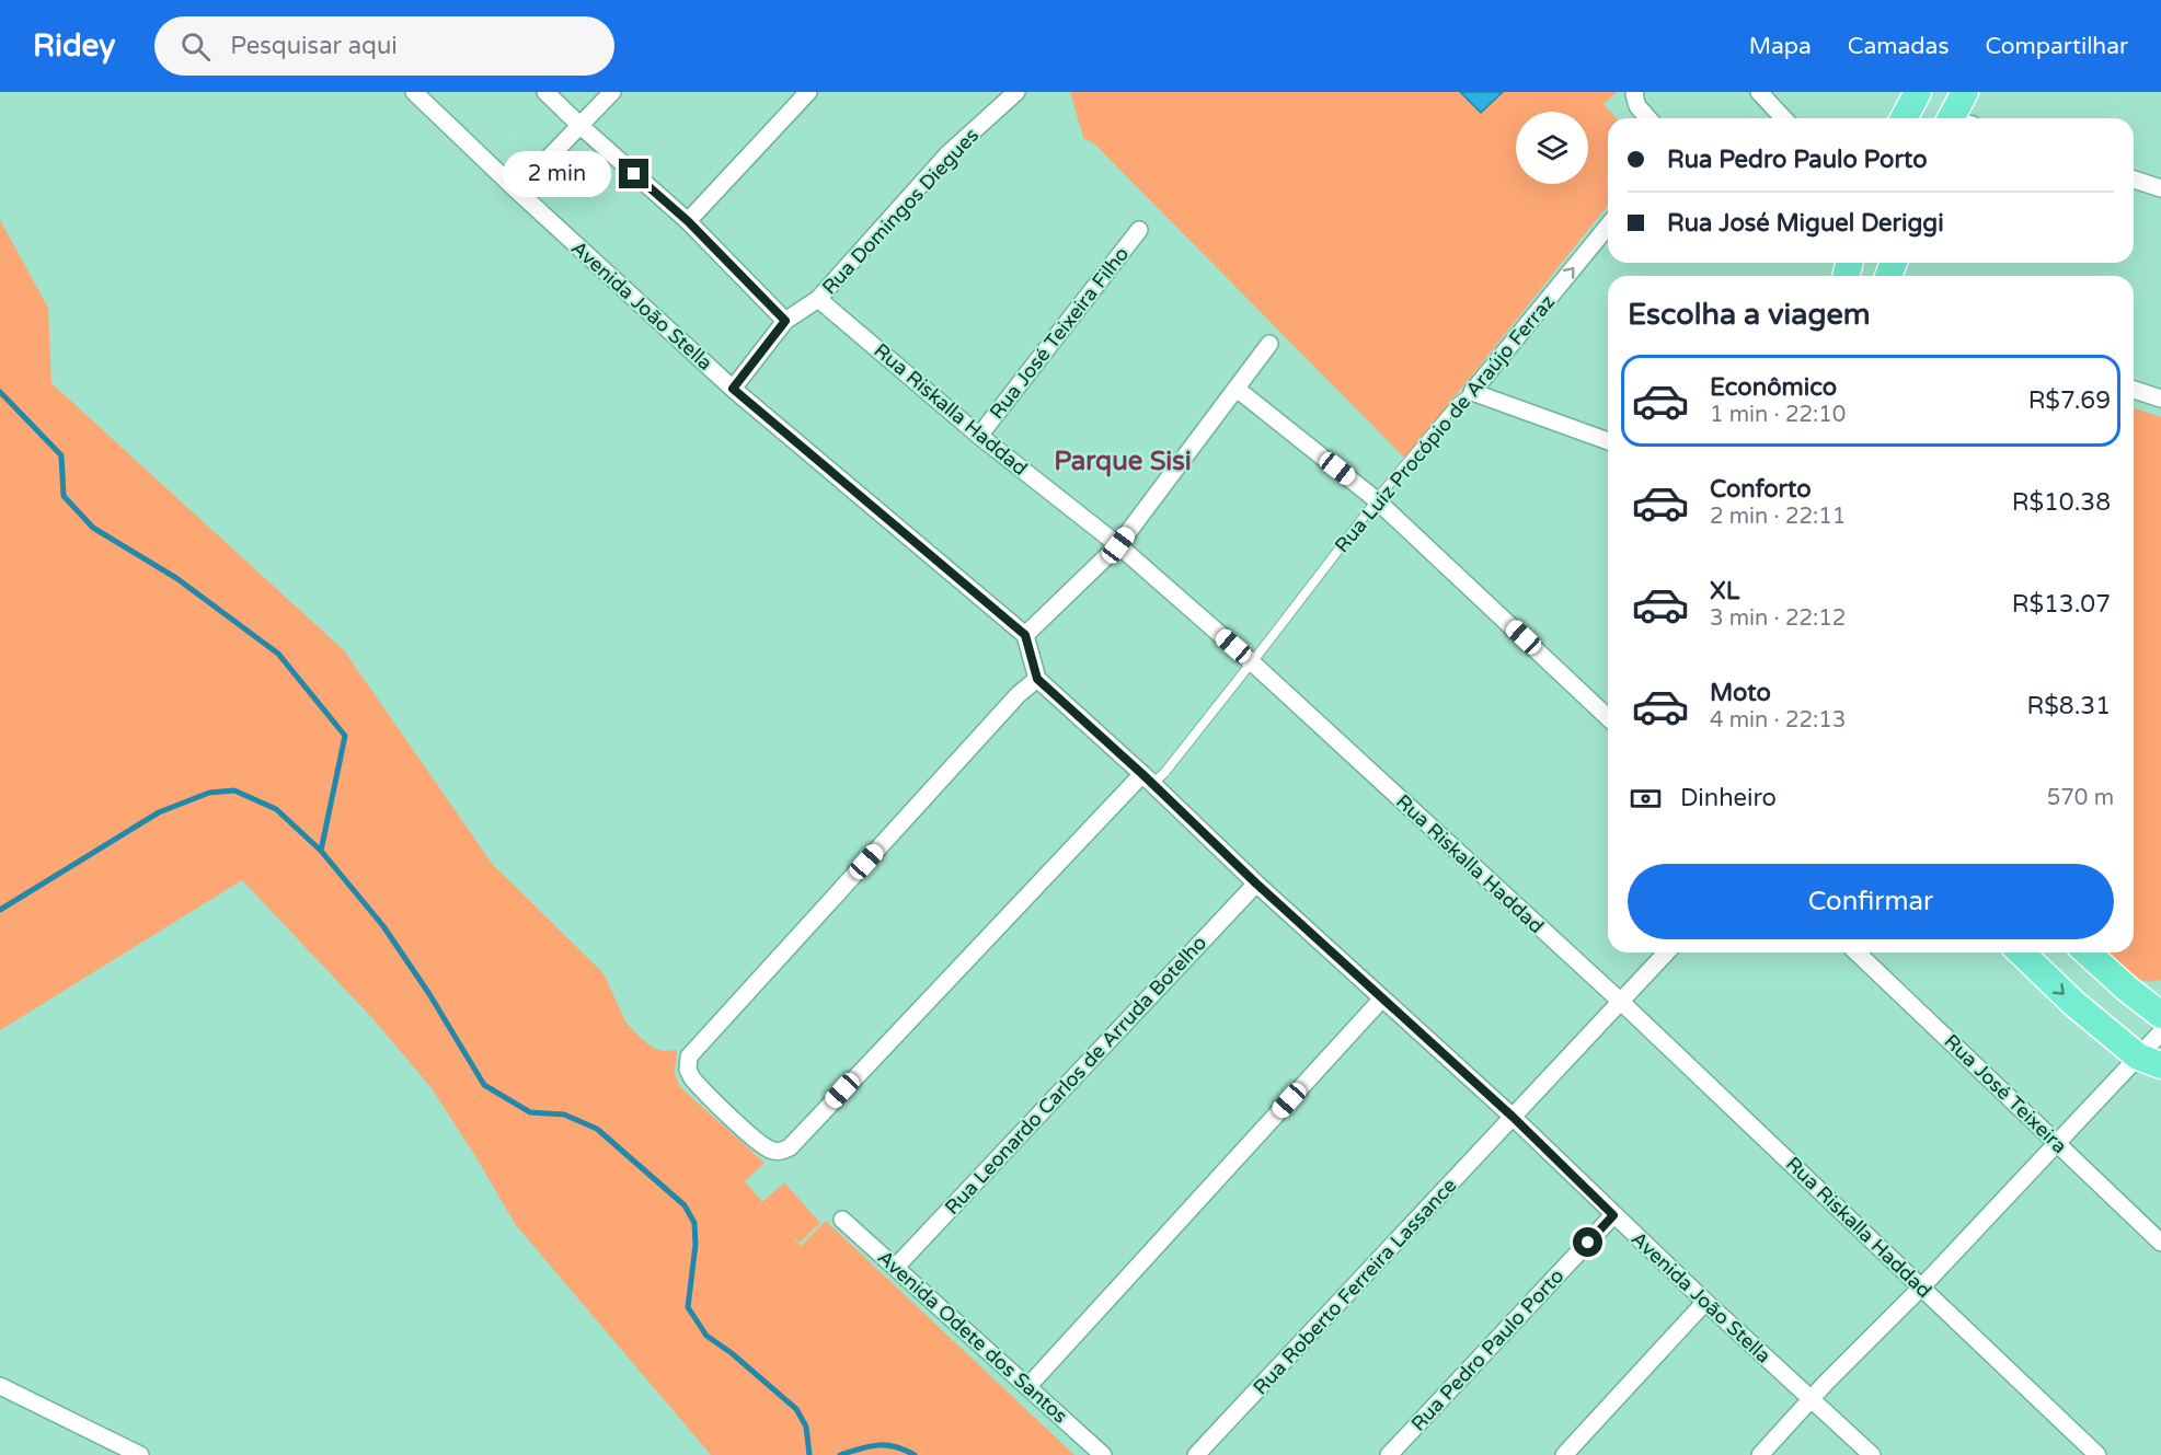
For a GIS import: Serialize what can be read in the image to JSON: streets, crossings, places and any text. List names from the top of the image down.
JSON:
{
  "streets": {
    "street": [
      "Rua Domingos Diegues",
      "Avenida João Stella",
      "Rua José Teixeira Filho",
      "Rua Riskalla Haddad",
      "Rua Luiz Procópio de Araújo Ferraz",
      "Rua Leonardo Carlos de Arruda Botelho",
      "Rua José Teixeira",
      "Rua Roberto Ferreira Lassance",
      "Avenida Odete dos Santos",
      "Rua Pedro Paulo Porto"
    ]
  },
  "crossings": [
    ["Rua Domingos Diegues", "Avenida João Stella"],
    ["Rua Domingos Diegues", "Rua Riskalla Haddad"],
    ["Avenida João Stella", "Rua Luiz Procópio de Araújo Ferraz"],
    ["Avenida João Stella", "Rua Leonardo Carlos de Arruda Botelho"],
    ["Avenida João Stella", "Rua Roberto Ferreira Lassance"],
    ["Avenida João Stella", "Rua Pedro Paulo Porto"],
    ["Rua José Teixeira Filho", "Rua Riskalla Haddad"],
    ["Rua Riskalla Haddad", "Rua Luiz Procópio de Araújo Ferraz"],
    ["Rua Riskalla Haddad", "Rua Roberto Ferreira Lassance"],
    ["Rua Leonardo Carlos de Arruda Botelho", "Avenida Odete dos Santos"]
  ],
  "districts": ["Parque Sisi"],
  "page": {
    "header": "Ridey",
    "search": "Pesquisar aqui",
    "nav": ["Mapa", "Camadas", "Compartilhar"],
    "banner": ["Rua Pedro Paulo Porto", "Rua José Miguel Deriggi"],
    "bubble": "2 min",
    "heading": "Escolha a viagem",
    "list": [
      {
        "name": "Econômico",
        "note": "1 min · 22:10",
        "value": "R$7.69"
      },
      {
        "name": "Conforto",
        "note": "2 min · 22:11",
        "value": "R$10.38"
      },
      {
        "name": "XL",
        "note": "3 min · 22:12",
        "value": "R$13.07"
      },
      {
        "name": "Moto",
        "note": "4 min · 22:13",
        "value": "R$8.31"
      }
    ],
    "pay": ["Dinheiro", "570 m"],
    "buttons": "Confirmar"
  }
}
